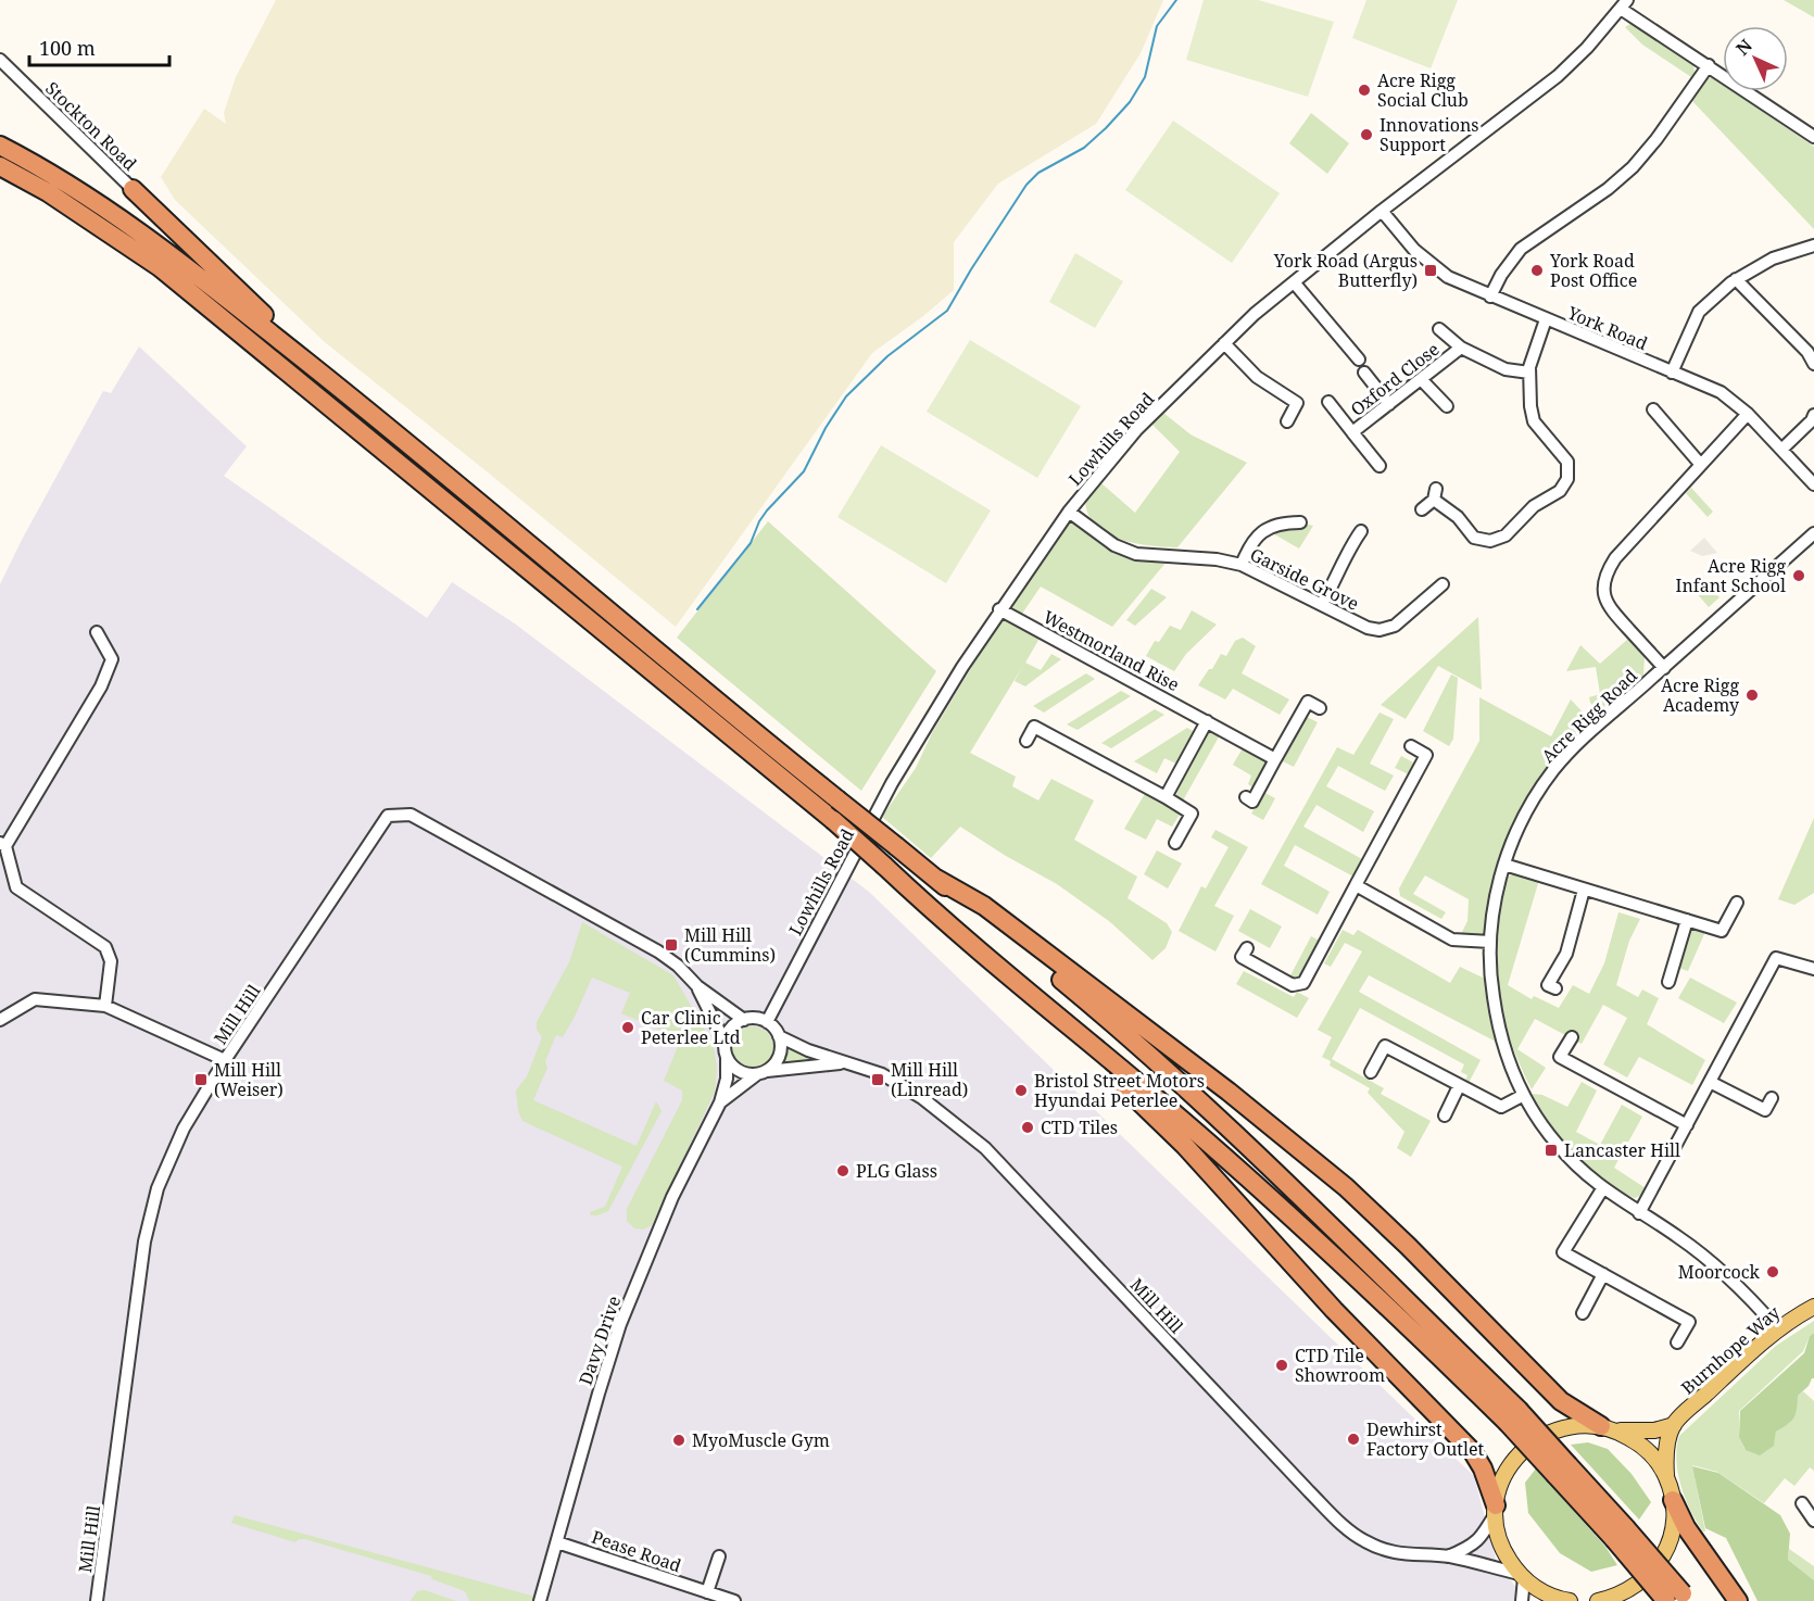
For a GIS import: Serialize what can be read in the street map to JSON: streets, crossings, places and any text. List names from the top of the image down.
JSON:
{
  "streets": {
    "main road": ["Burnhope Way"],
    "street": [
      "Stockton Road",
      "York Road",
      "Oxford Close",
      "Lowhills Road",
      "Garside Grove",
      "Westmorland Rise",
      "Acre Rigg Road",
      "Mill Hill",
      "Davy Drive",
      "Pease Road"
    ]
  },
  "crossings": [
    ["York Road", "Lowhills Road"],
    ["Lowhills Road", "Garside Grove"],
    ["Lowhills Road", "Westmorland Rise"],
    ["Lowhills Road", "Mill Hill"],
    ["Lowhills Road", "Davy Drive"],
    ["Acre Rigg Road", "Burnhope Way"],
    ["Mill Hill", "Davy Drive"],
    ["Davy Drive", "Pease Road"]
  ],
  "places": {
    "other": [
      "Acre Rigg Social Club",
      "Innovations Support",
      "York Road Post Office",
      "Acre Rigg Infant School",
      "Acre Rigg Academy",
      "Car Clinic Peterlee Ltd",
      "Bristol Street Motors Hyundai Peterlee",
      "CTD Tiles",
      "PLG Glass",
      "Moorcock",
      "CTD Tile Showroom",
      "Dewhirst Factory Outlet",
      "MyoMuscle Gym"
    ],
    "transit": [
      "York Road (Argus Butterfly)",
      "Mill Hill (Cummins)",
      "Mill Hill (Weiser)",
      "Mill Hill (Linread)",
      "Lancaster Hill"
    ]
  },
  "scale_bar": "100 m",
  "north": "top left"
}
